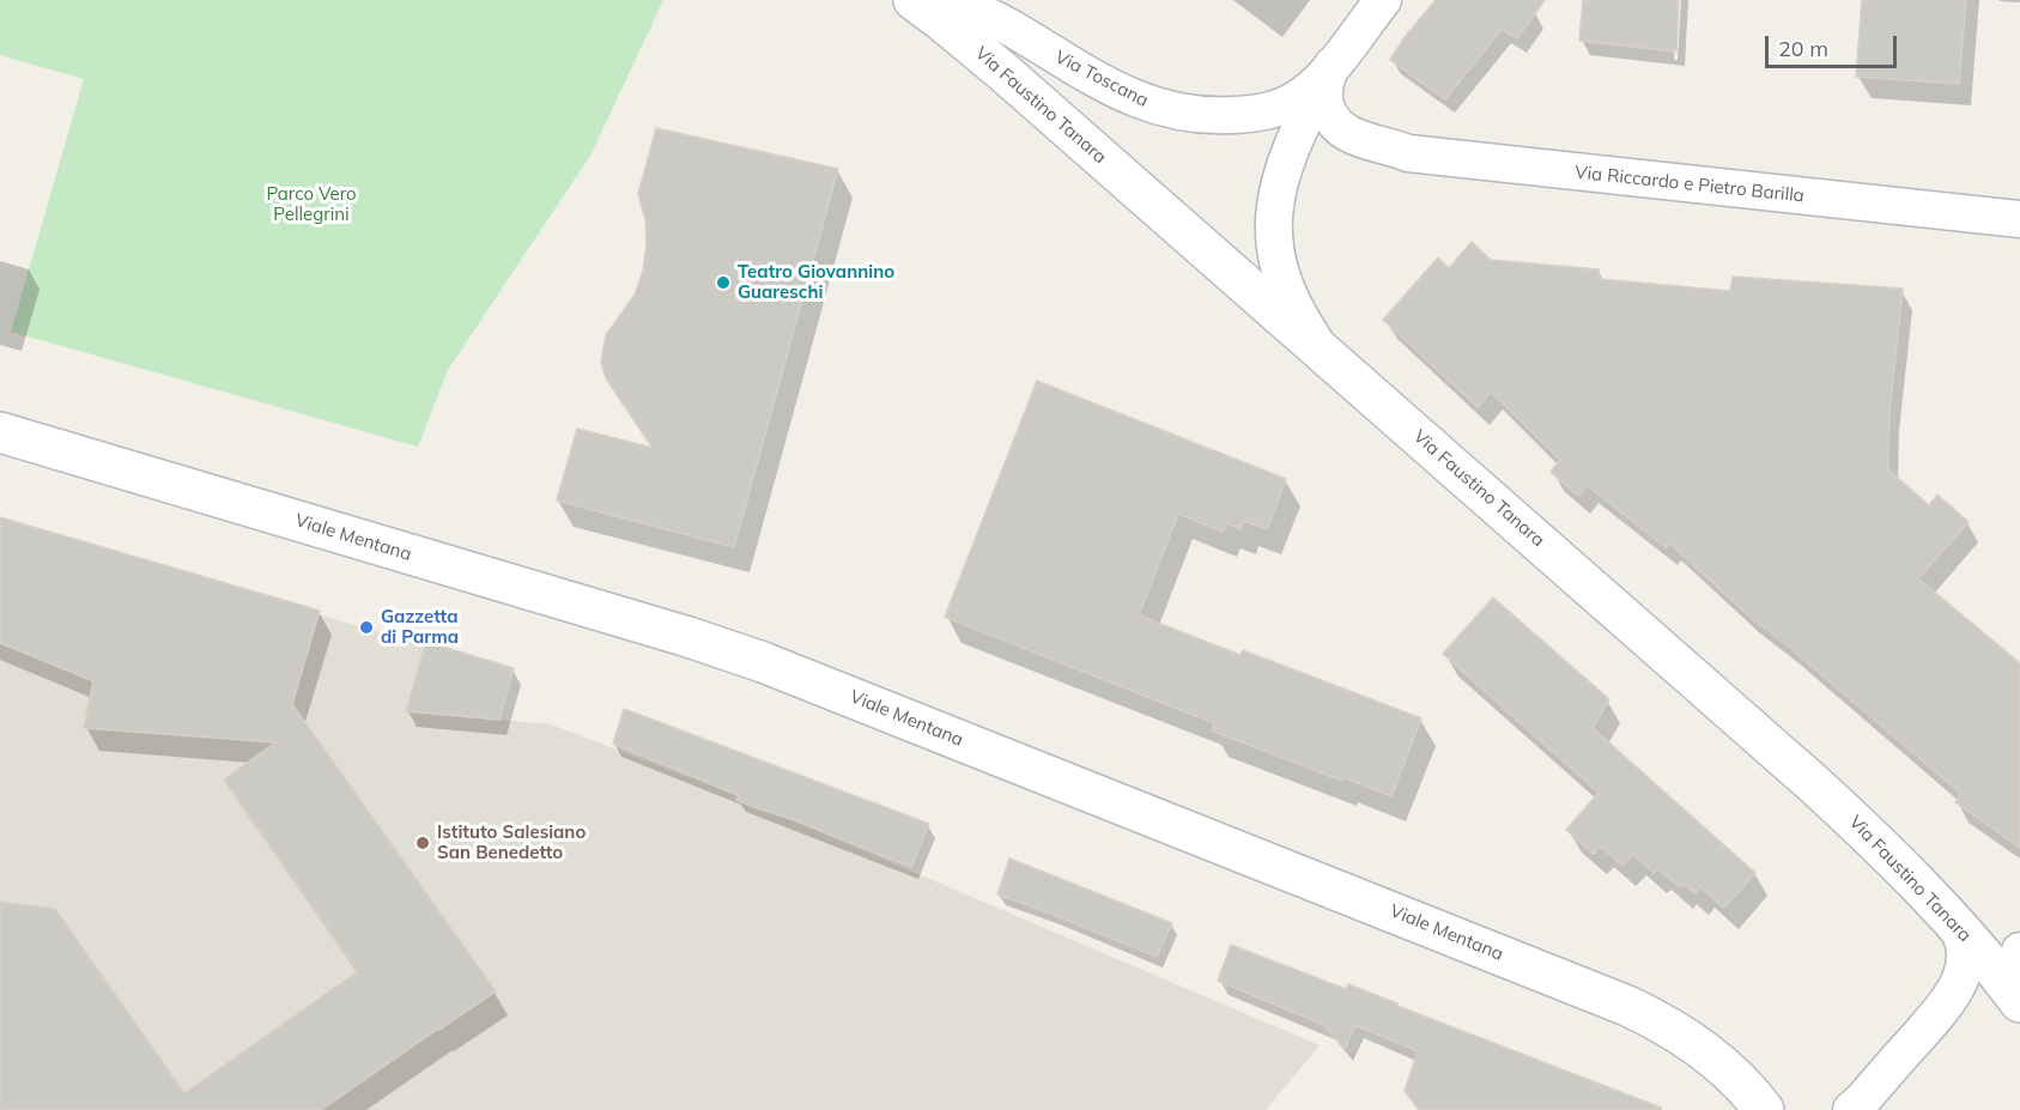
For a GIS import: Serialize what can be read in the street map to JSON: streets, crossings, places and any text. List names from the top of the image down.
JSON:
{
  "streets": {
    "main road": ["Via Faustino Tanara", "Viale Mentana"],
    "street": ["Via Toscana", "Via Riccardo e Pietro Barilla"]
  },
  "crossings": [
    ["Via Toscana", "Via Faustino Tanara"],
    ["Via Toscana", "Via Riccardo e Pietro Barilla"]
  ],
  "parks": ["Parco Vero Pellegrini"],
  "places": ["Teatro Giovannino Guareschi", "Gazzetta di Parma", "Istituto Salesiano San Benedetto"],
  "scale_bar": "20 m"
}
